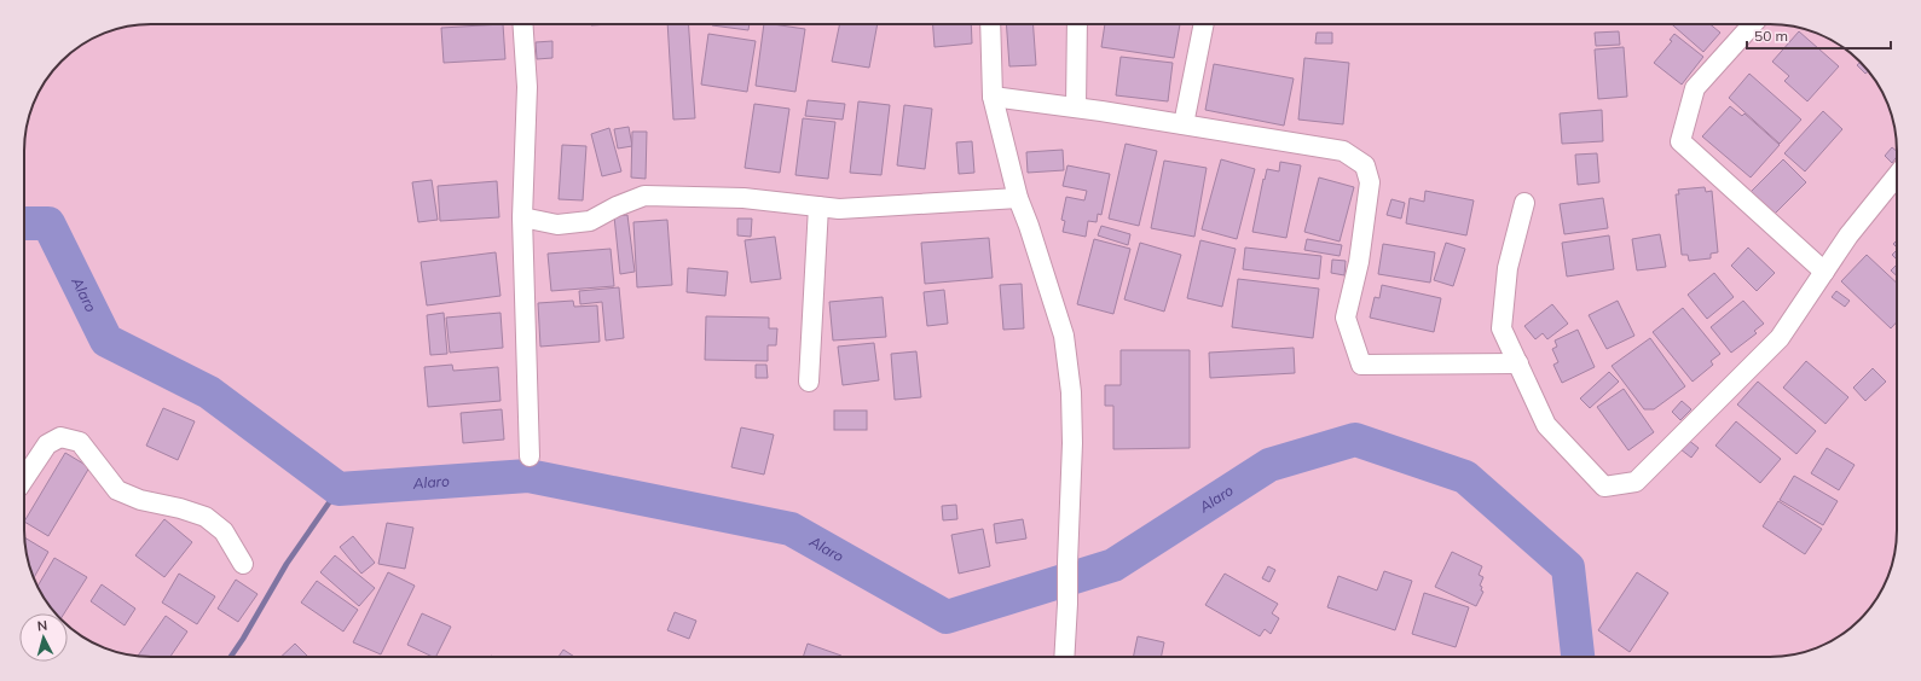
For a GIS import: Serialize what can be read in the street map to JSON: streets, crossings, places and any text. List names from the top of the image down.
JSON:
{
  "water": ["Alaro"],
  "scale_bar": "50 m",
  "north": "top"
}
